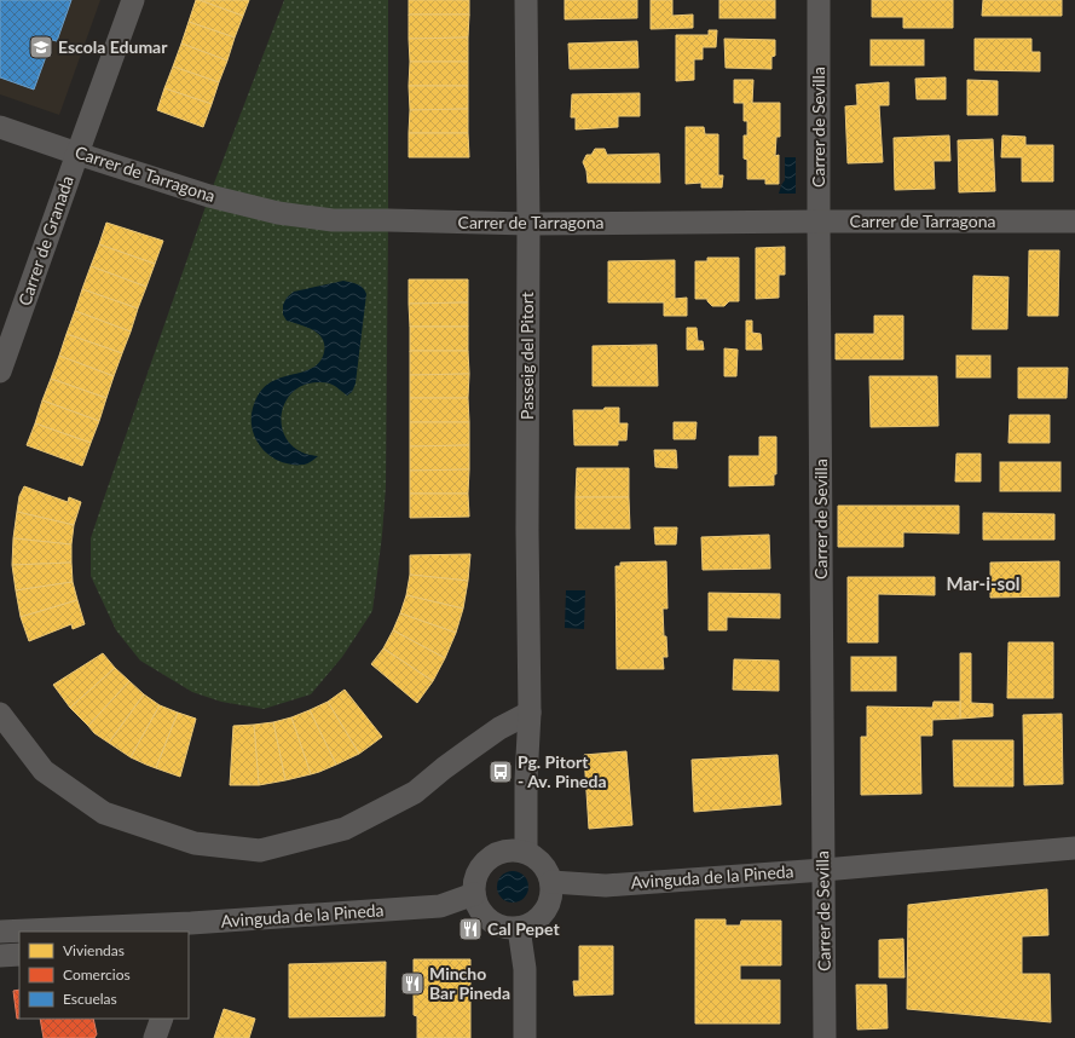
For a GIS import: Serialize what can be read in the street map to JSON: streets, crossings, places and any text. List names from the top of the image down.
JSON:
{
  "streets": {
    "street": [
      "Carrer de Sevilla",
      "Carrer de Tarragona",
      "Carrer de Granada",
      "Passeig del Pitort",
      "Avinguda de la Pineda"
    ]
  },
  "crossings": [
    ["Carrer de Sevilla", "Carrer de Tarragona"],
    ["Carrer de Sevilla", "Avinguda de la Pineda"],
    ["Carrer de Tarragona", "Carrer de Granada"],
    ["Carrer de Tarragona", "Passeig del Pitort"],
    ["Passeig del Pitort", "Avinguda de la Pineda"]
  ],
  "districts": ["Mar-i-sol"],
  "places": {
    "school or university": ["Escola Edumar"],
    "bus stop": ["Pg. Pitort - Av. Pineda"],
    "restaurant": ["Cal Pepet", "Mincho Bar Pineda"]
  },
  "legend": ["Viviendas", "Comercios", "Escuelas"]
}
